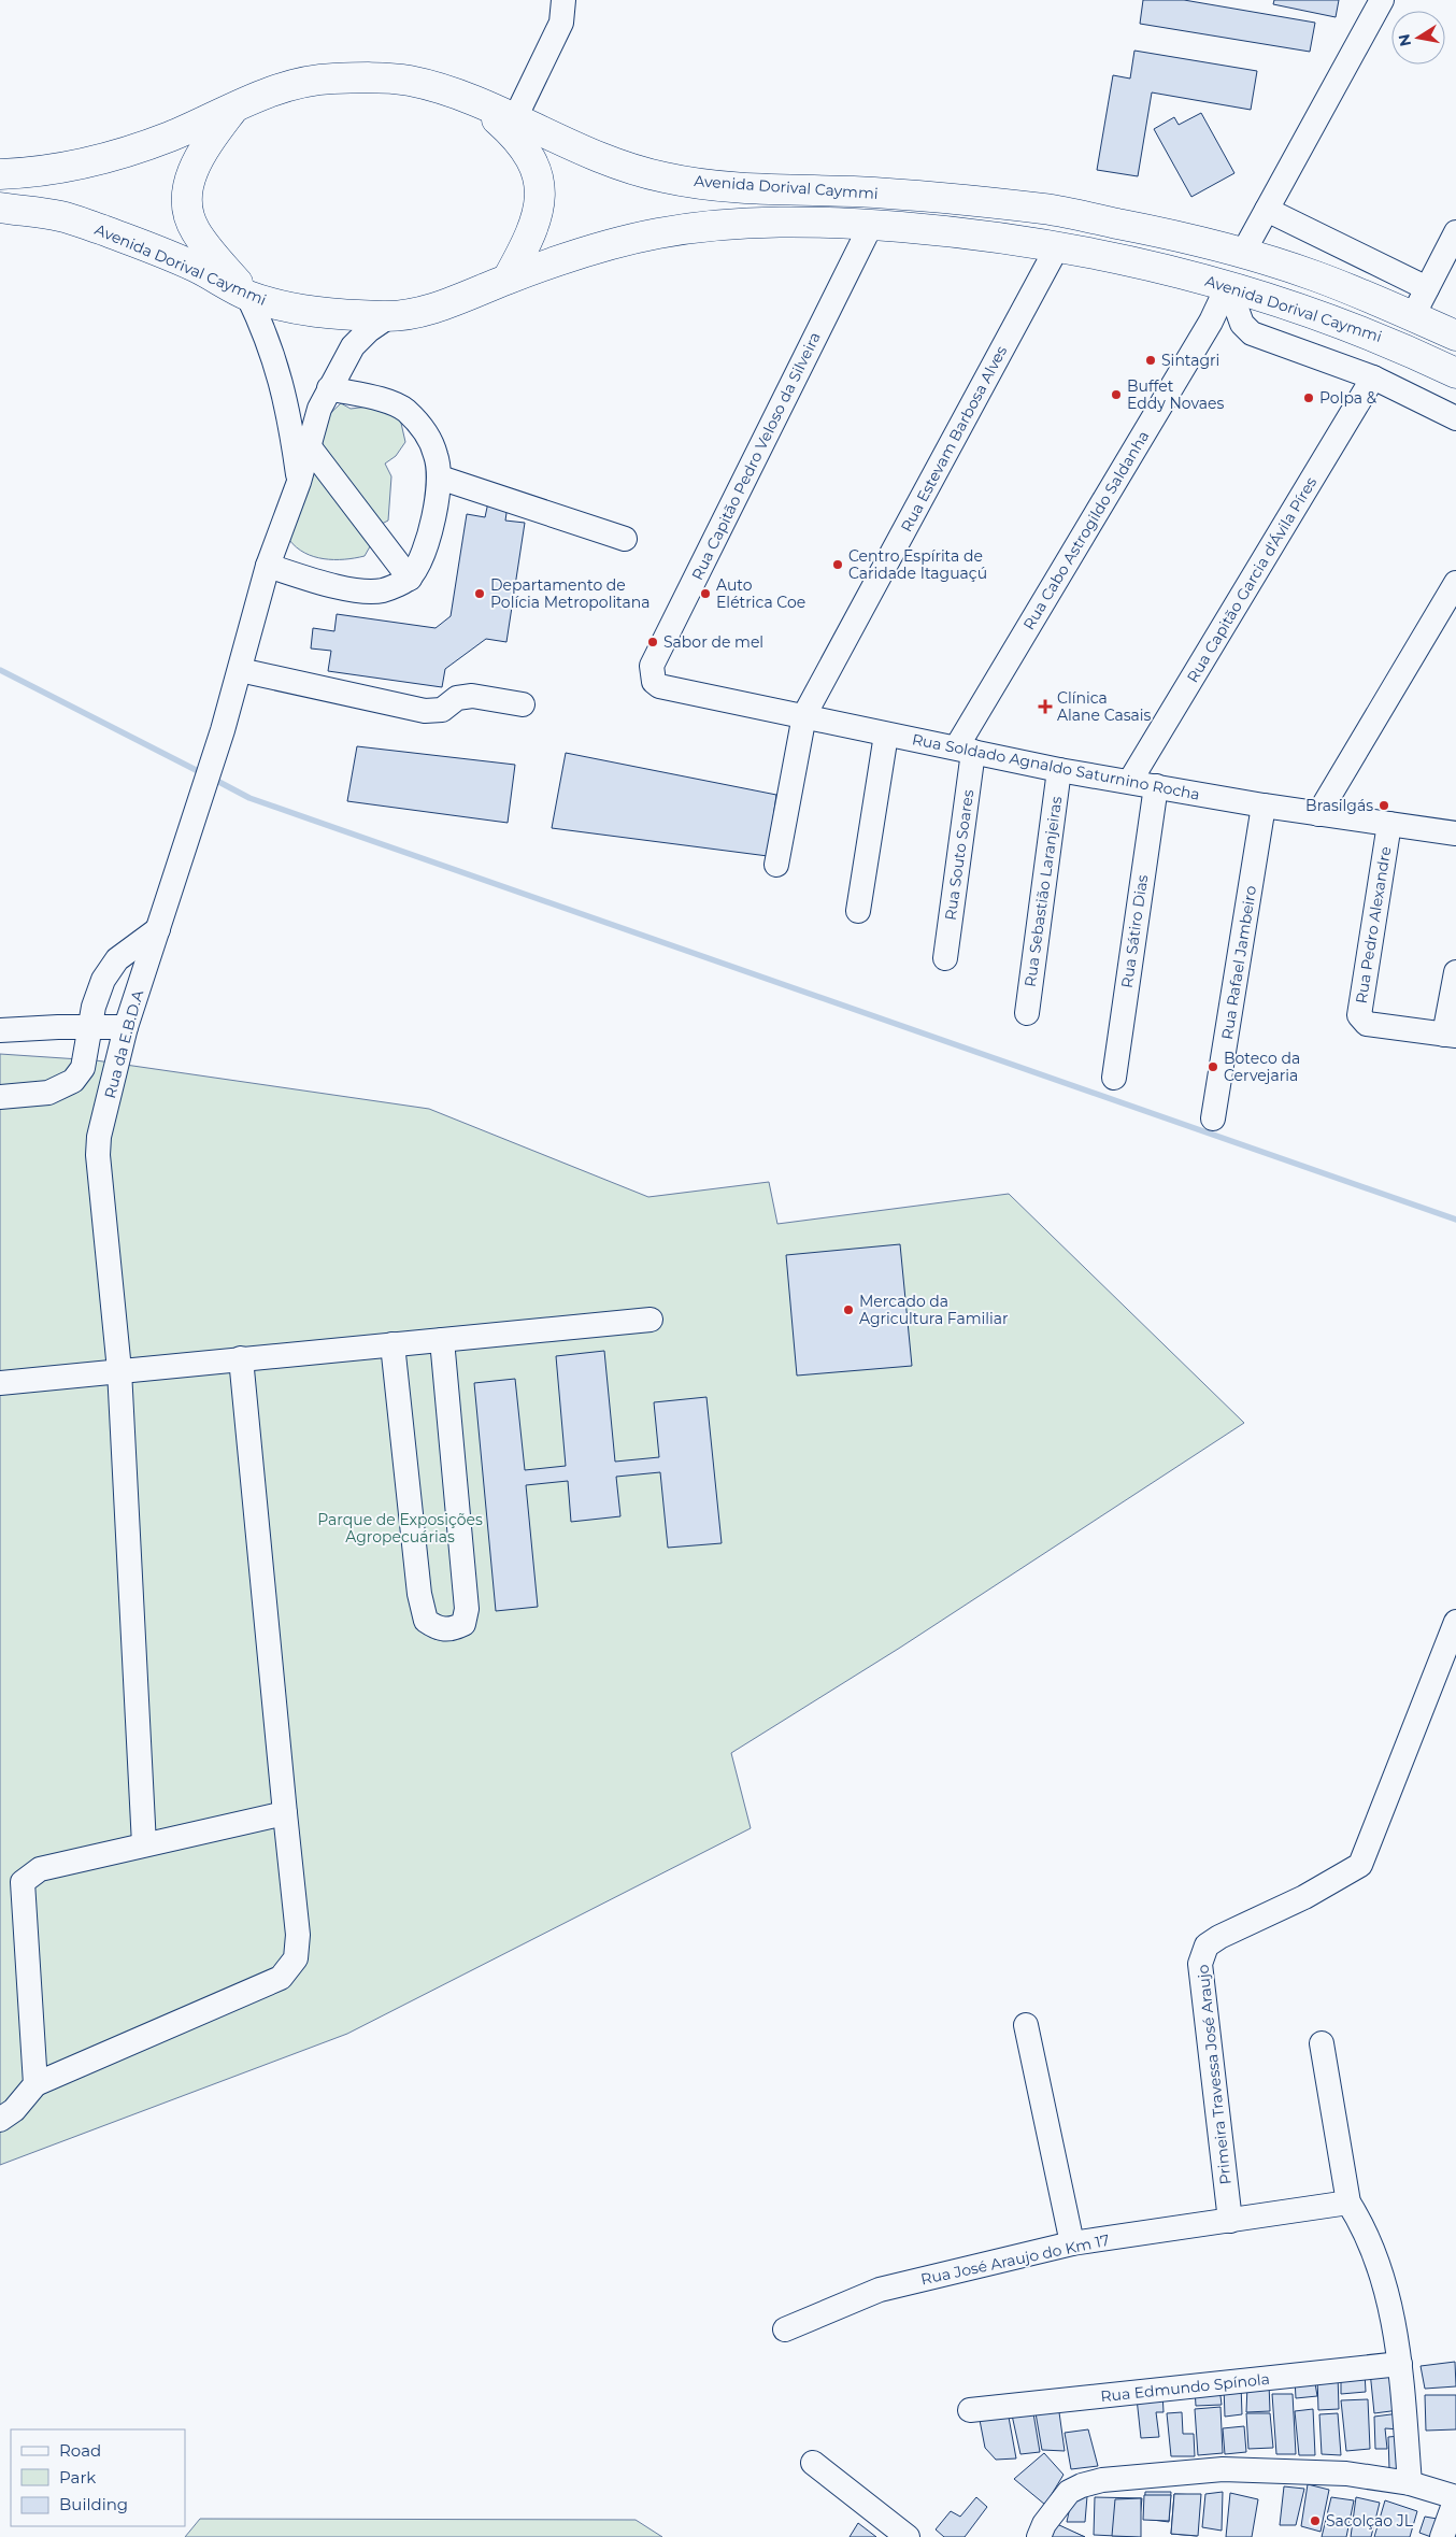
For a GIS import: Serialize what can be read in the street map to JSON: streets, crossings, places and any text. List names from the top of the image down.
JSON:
{
  "streets": {
    "main road": ["Avenida Dorival Caymmi"],
    "street": [
      "Rua Estevam Barbosa Alves",
      "Rua Capitão Pedro Veloso da Silveira",
      "Rua Cabo Astrogildo Saldanha",
      "Rua Capitão Garcia d'Ávila Píres",
      "Rua Soldado Agnaldo Saturnino Rocha",
      "Rua Souto Soares",
      "Rua Sebastião Laranjeiras",
      "Rua Pedro Alexandre",
      "Rua Sátiro Dias",
      "Rua Rafael Jambeiro",
      "Rua da E.B.D.A",
      "Primeira Travessa José Araujo",
      "Rua José Araujo do Km 17",
      "Rua Edmundo Spínola"
    ]
  },
  "crossings": [
    ["Avenida Dorival Caymmi", "Rua Estevam Barbosa Alves"],
    ["Avenida Dorival Caymmi", "Rua Capitão Pedro Veloso da Silveira"],
    ["Avenida Dorival Caymmi", "Rua Cabo Astrogildo Saldanha"],
    ["Avenida Dorival Caymmi", "Rua da E.B.D.A"],
    ["Rua Estevam Barbosa Alves", "Rua Soldado Agnaldo Saturnino Rocha"],
    ["Rua Capitão Pedro Veloso da Silveira", "Rua Soldado Agnaldo Saturnino Rocha"],
    ["Rua Cabo Astrogildo Saldanha", "Rua Soldado Agnaldo Saturnino Rocha"],
    ["Rua Cabo Astrogildo Saldanha", "Rua Souto Soares"],
    ["Rua Capitão Garcia d'Ávila Píres", "Rua Soldado Agnaldo Saturnino Rocha"],
    ["Rua Soldado Agnaldo Saturnino Rocha", "Rua Souto Soares"],
    ["Rua Soldado Agnaldo Saturnino Rocha", "Rua Sebastião Laranjeiras"],
    ["Rua Soldado Agnaldo Saturnino Rocha", "Rua Pedro Alexandre"],
    ["Rua Soldado Agnaldo Saturnino Rocha", "Rua Sátiro Dias"],
    ["Rua Soldado Agnaldo Saturnino Rocha", "Rua Rafael Jambeiro"],
    ["Primeira Travessa José Araujo", "Rua José Araujo do Km 17"]
  ],
  "parks": ["Parque de Exposições Agropecuárias"],
  "places": {
    "other": [
      "Sintagri",
      "Buffet Eddy Novaes",
      "Polpa &",
      "Centro Espírita de Caridade Itaguaçú",
      "Departamento de Polícia Metropolitana",
      "Auto Elétrica Coe",
      "Sabor de mel",
      "Brasilgás",
      "Boteco da Cervejaria",
      "Mercado da Agricultura Familiar",
      "Sacolçao JL"
    ],
    "health": ["Clínica Alane Casais"]
  },
  "legend": ["Road", "Park", "Building"],
  "north": "left"
}
